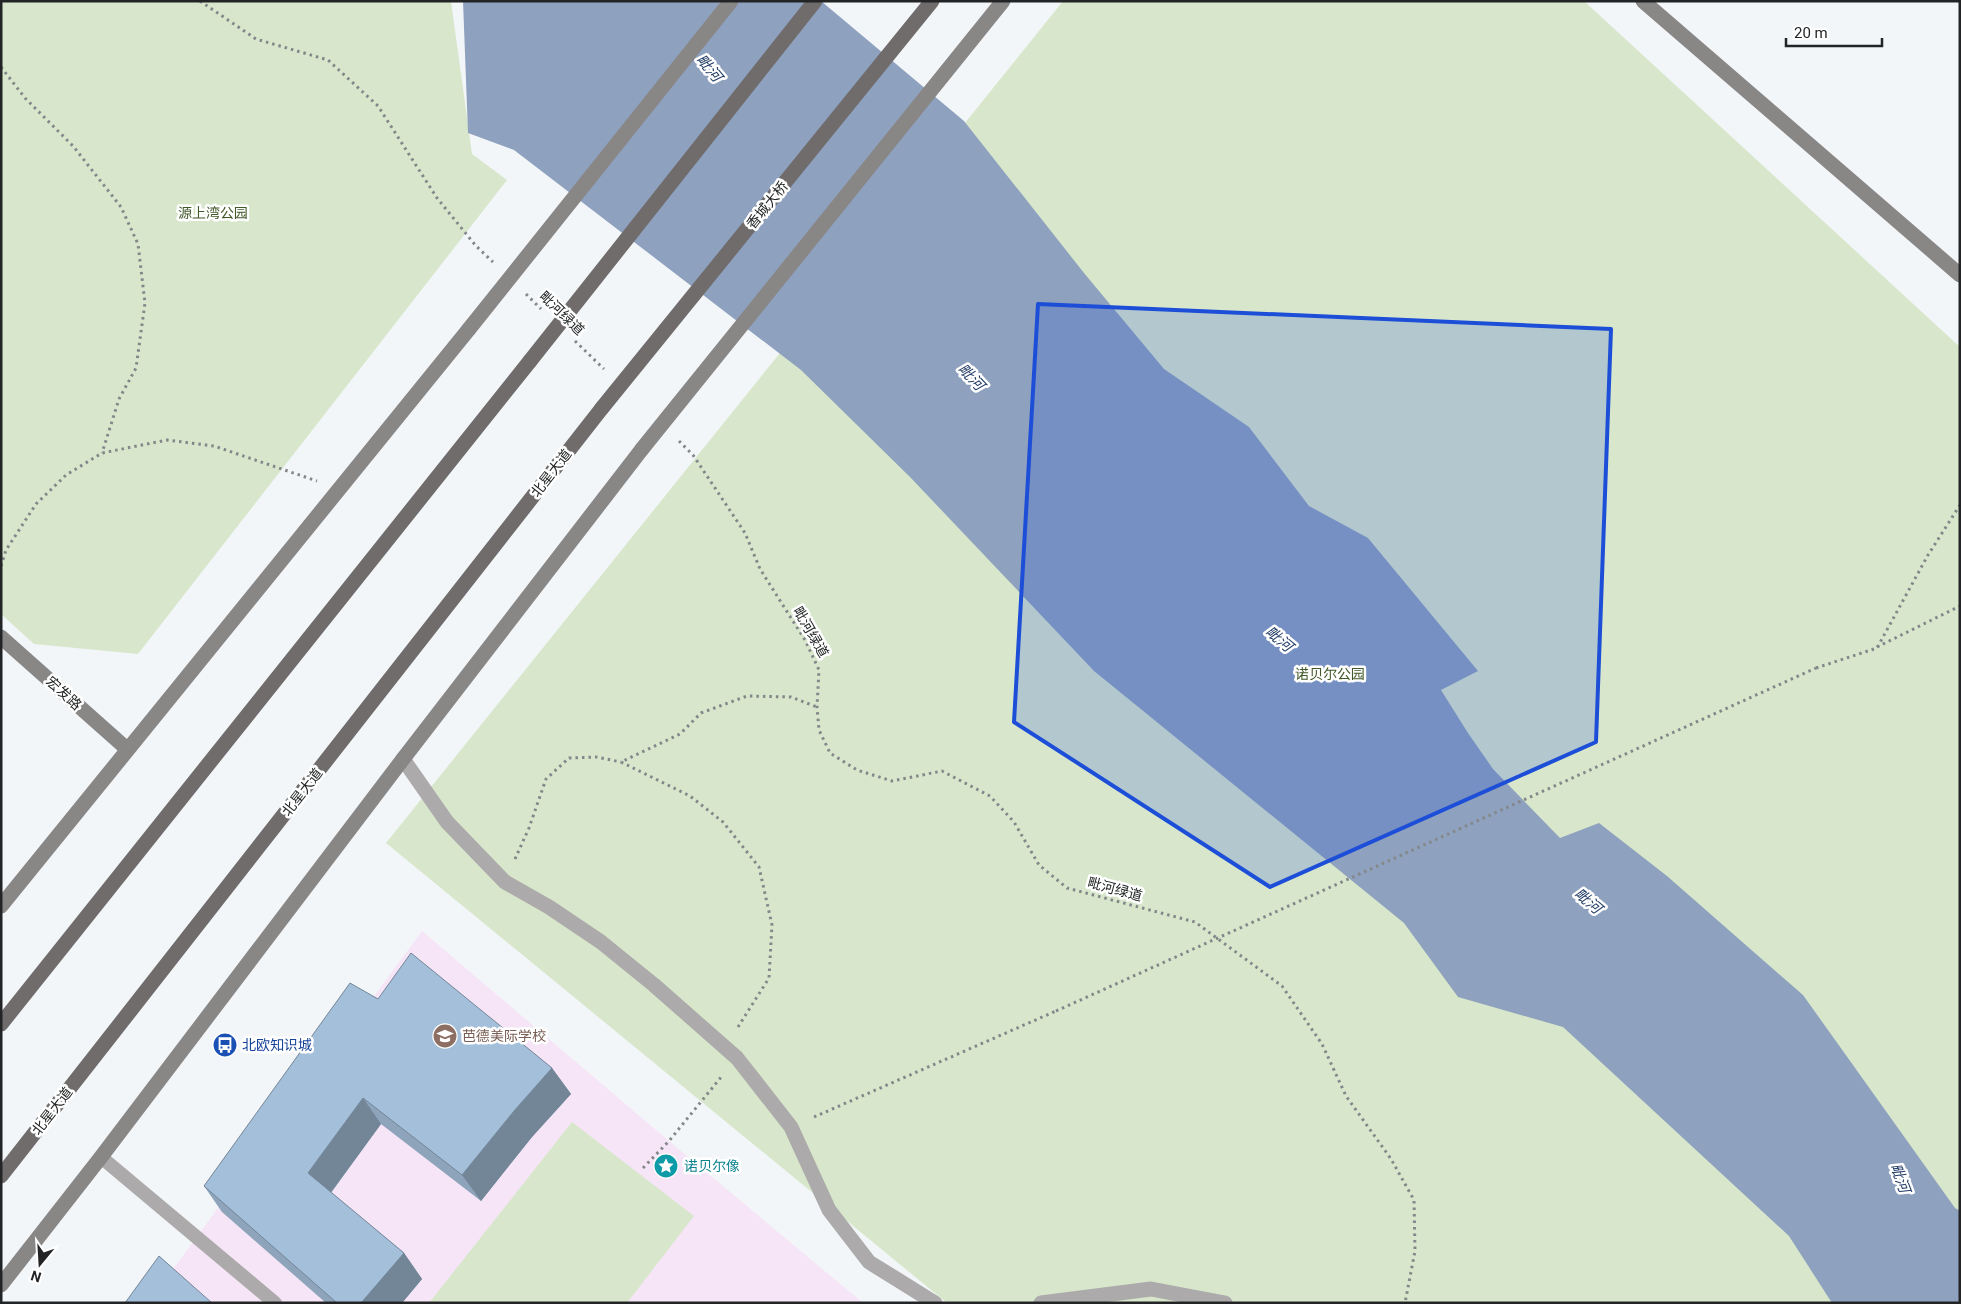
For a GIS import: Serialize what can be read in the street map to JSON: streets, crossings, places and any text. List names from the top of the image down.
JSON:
{
  "streets": {
    "main road": ["香城大桥", "北星大道"],
    "street": ["宏发路"],
    "path": ["毗河绿道"]
  },
  "crossings": [
    ["香城大桥", "北星大道"]
  ],
  "water": ["毗河"],
  "parks": ["源上湾公园", "诺贝尔公园"],
  "places": {
    "school or university": ["芭德美际学校"],
    "bus stop": ["北欧知识城"],
    "place": ["诺贝尔像"]
  },
  "scale_bar": "20 m",
  "north": "bottom"
}
